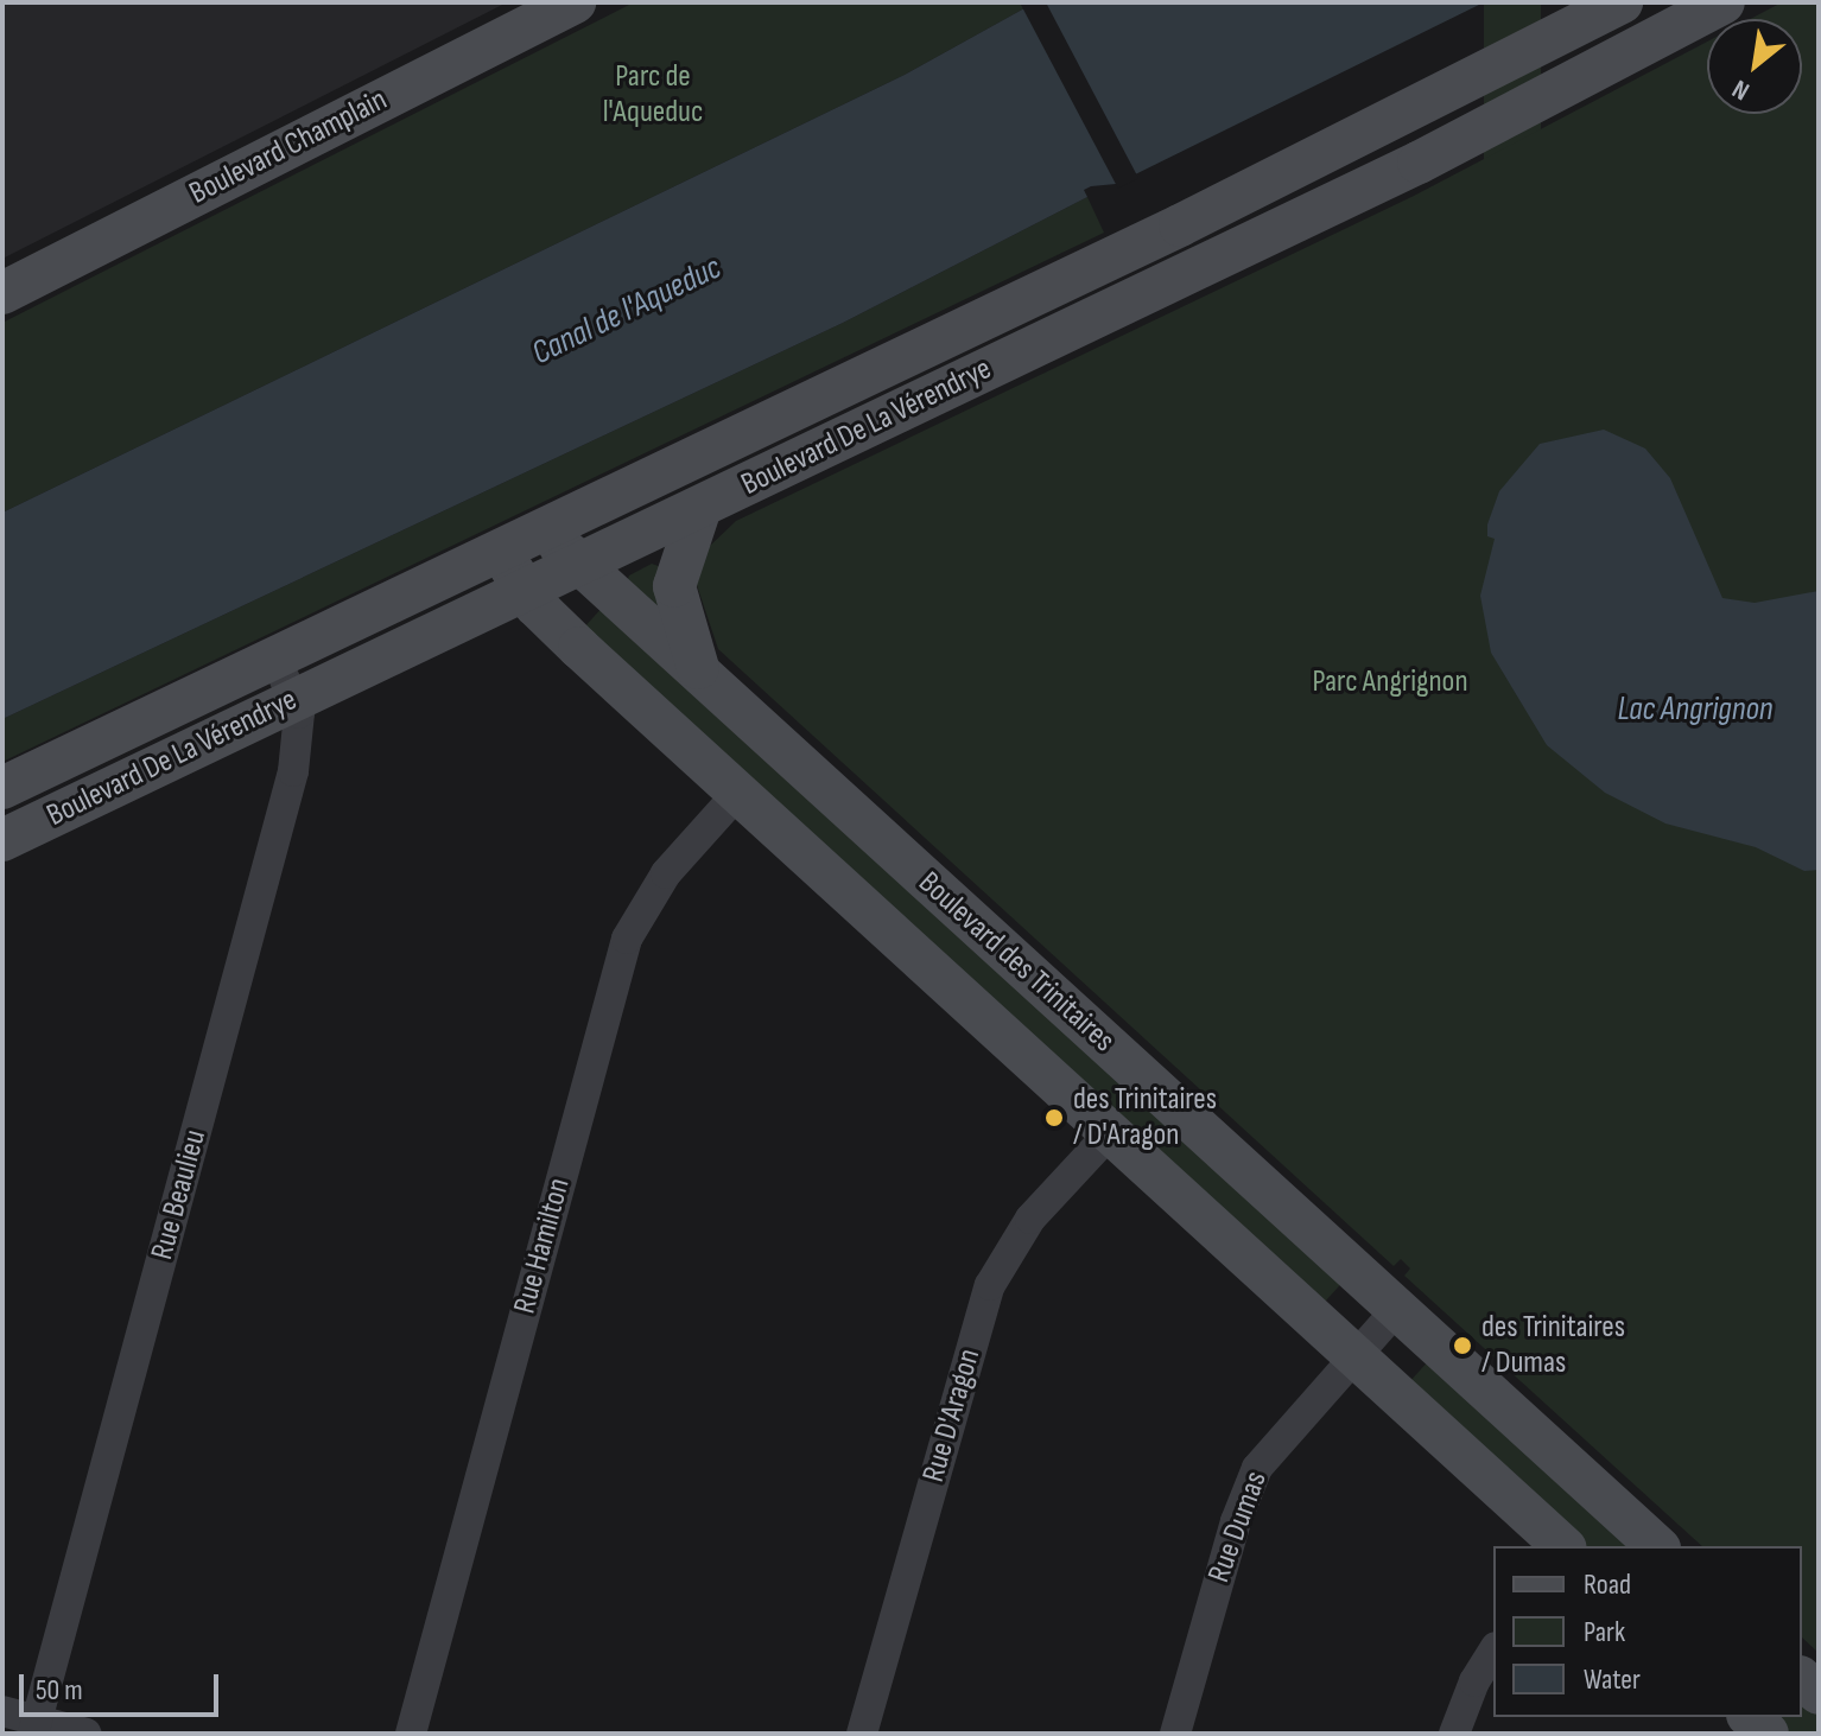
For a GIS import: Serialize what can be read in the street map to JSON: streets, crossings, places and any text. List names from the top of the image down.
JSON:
{
  "streets": {
    "main road": ["Boulevard Champlain", "Boulevard De La Vérendrye", "Boulevard des Trinitaires"],
    "street": [
      "Rue Beaulieu",
      "Rue Hamilton",
      "Rue D'Aragon",
      "Rue Dumas"
    ]
  },
  "crossings": [
    ["Boulevard De La Vérendrye", "Boulevard des Trinitaires"],
    ["Boulevard De La Vérendrye", "Rue Beaulieu"],
    ["Boulevard des Trinitaires", "Rue Hamilton"],
    ["Boulevard des Trinitaires", "Rue D'Aragon"],
    ["Boulevard des Trinitaires", "Rue Dumas"]
  ],
  "water": ["Canal de l'Aqueduc", "Lac Angrignon"],
  "parks": ["Parc de l'Aqueduc", "Parc Angrignon"],
  "places": ["des Trinitaires / D'Aragon", "des Trinitaires / Dumas"],
  "legend": ["Road", "Park", "Water"],
  "scale_bar": "50 m",
  "north": "bottom left"
}
